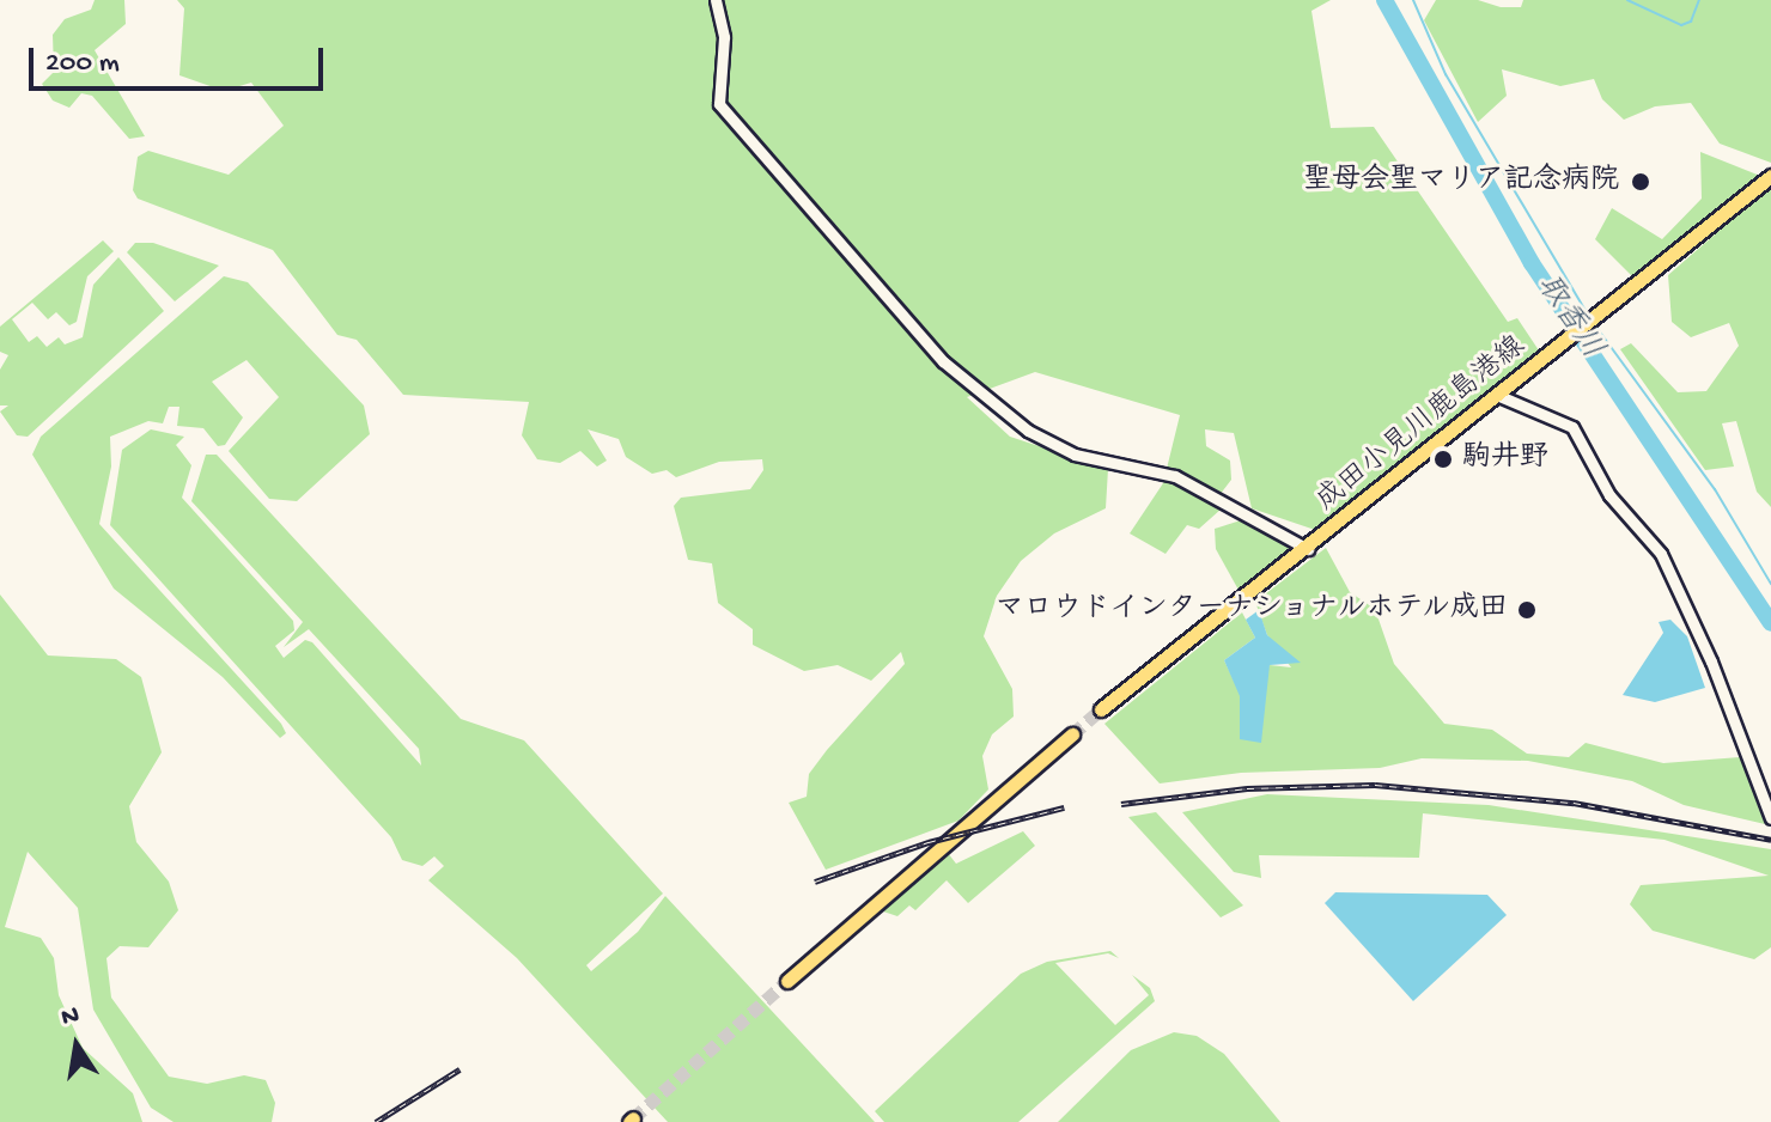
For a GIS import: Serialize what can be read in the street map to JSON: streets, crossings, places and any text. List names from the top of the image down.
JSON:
{
  "streets": {
    "main road": ["成田小見川鹿島港線"]
  },
  "water": ["取香川"],
  "places": ["聖母会聖マリア記念病院", "駒井野", "マロウドインターナショナルホテル成田"],
  "scale_bar": "200 m",
  "north": "top"
}
